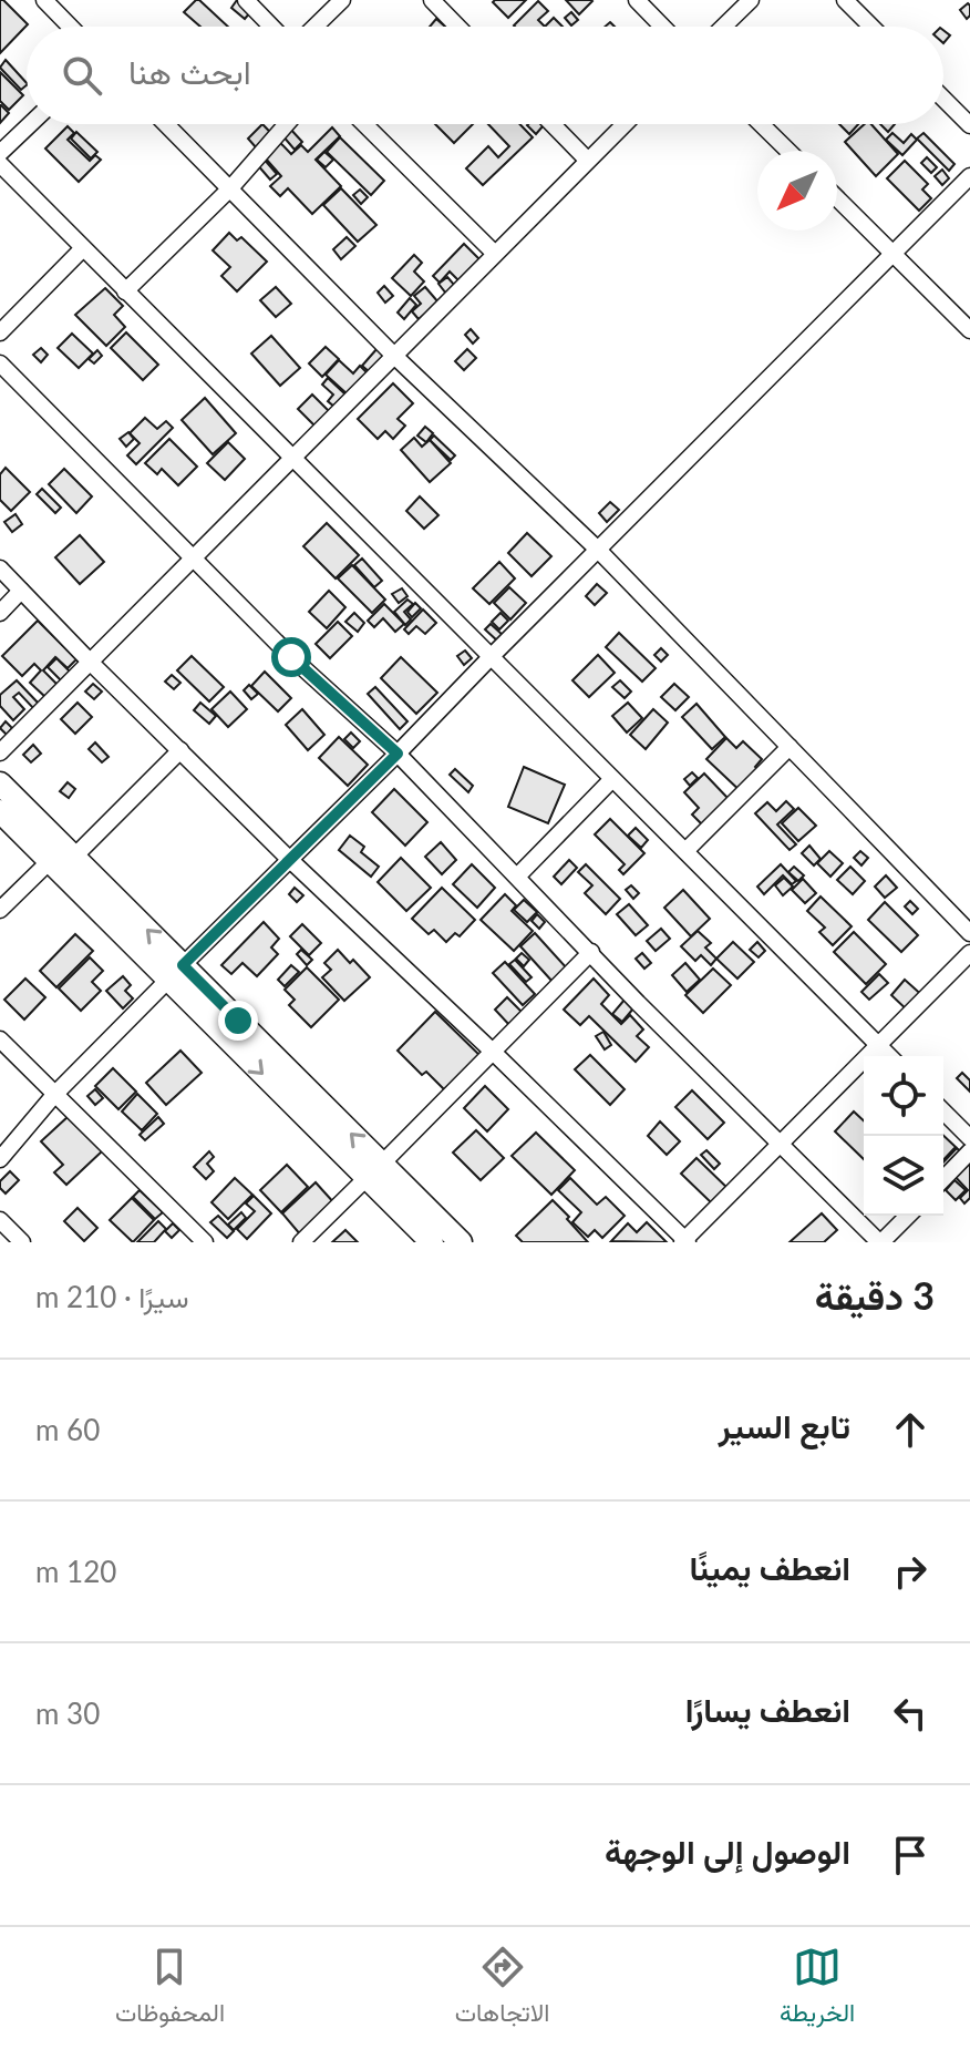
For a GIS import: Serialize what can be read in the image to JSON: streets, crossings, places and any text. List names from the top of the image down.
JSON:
{
  "north": "bottom left",
  "page": {
    "search": "ابحث هنا",
    "heading": ["3 دقيقة", "سيرًا · 210 m"],
    "list": [
      ["تابع السير", "60 m"],
      ["انعطف يمينًا", "120 m"],
      ["انعطف يسارًا", "30 m"],
      "الوصول إلى الوجهة"
    ],
    "nav": ["الخريطة", "الاتجاهات", "المحفوظات"]
  }
}
